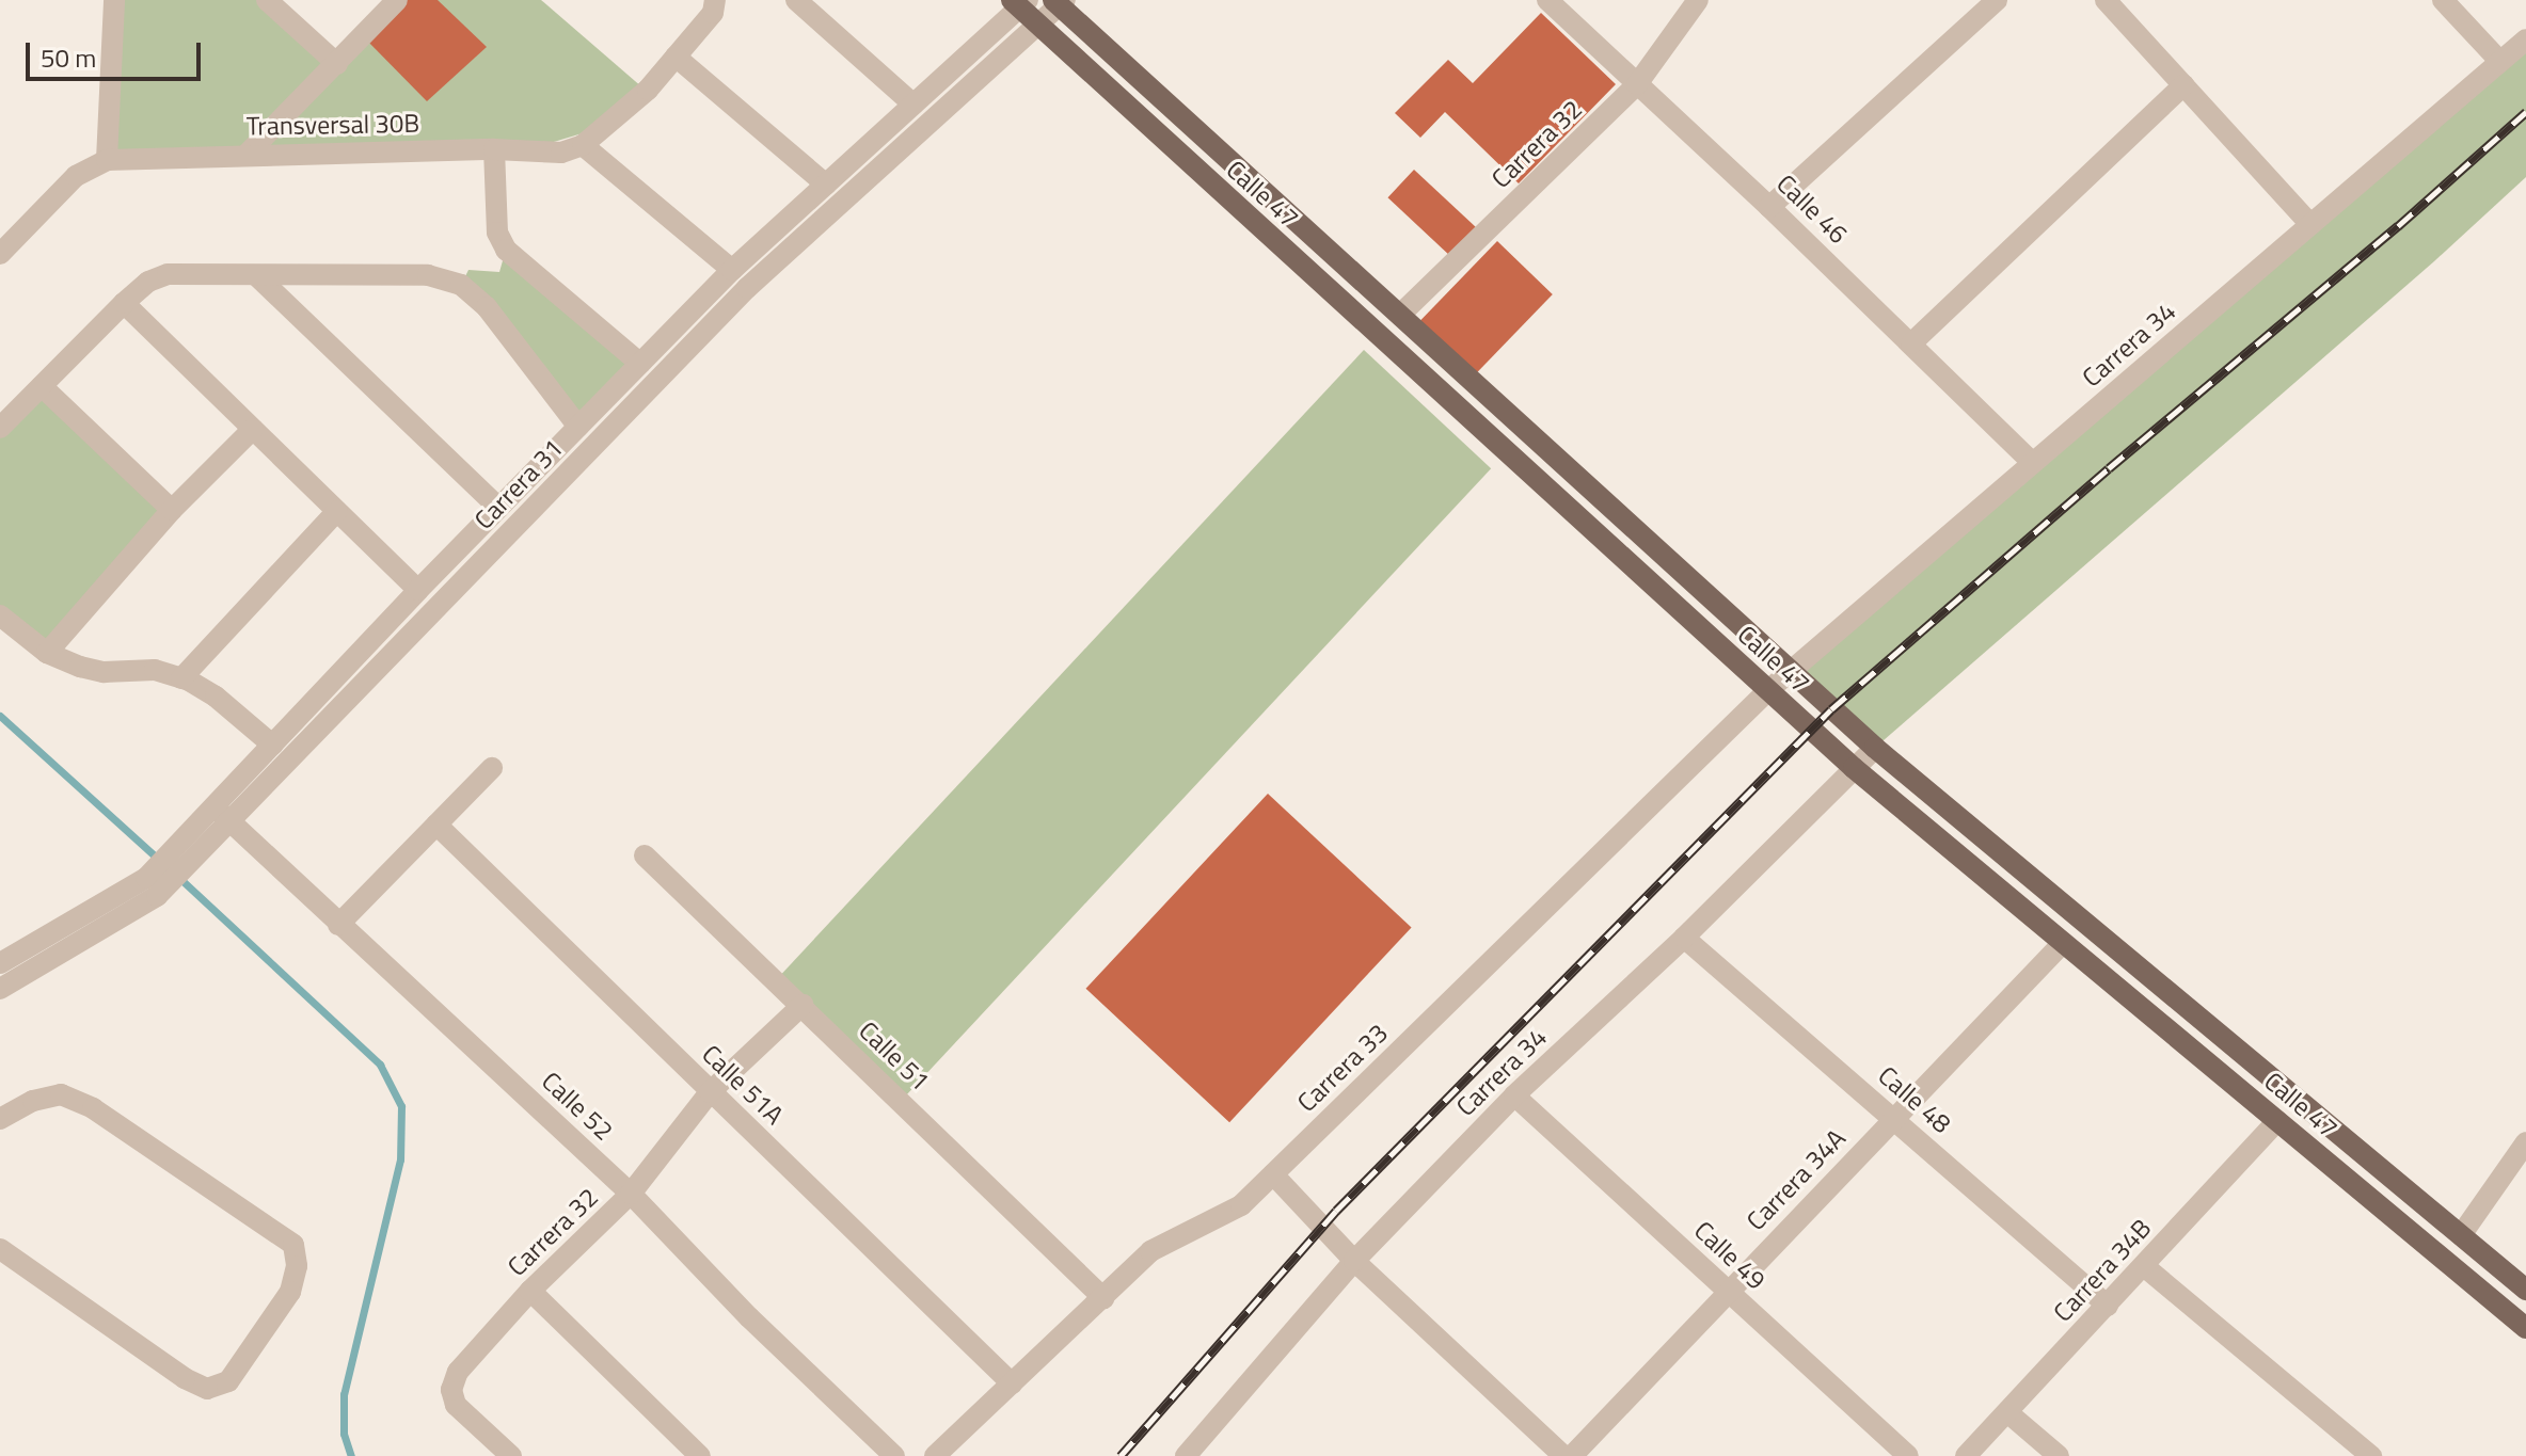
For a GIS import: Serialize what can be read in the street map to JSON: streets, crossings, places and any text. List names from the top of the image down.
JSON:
{
  "streets": {
    "main road": ["Calle 47"],
    "street": [
      "Transversal 30B",
      "Carrera 32",
      "Calle 46",
      "Carrera 34",
      "Carrera 31",
      "Calle 51",
      "Carrera 33",
      "Calle 51A",
      "Calle 48",
      "Calle 52",
      "Carrera 34A",
      "Calle 49",
      "Carrera 34B"
    ]
  },
  "crossings": [
    ["Carrera 32", "Calle 47"],
    ["Carrera 32", "Calle 46"],
    ["Carrera 32", "Calle 51"],
    ["Carrera 32", "Calle 51A"],
    ["Carrera 32", "Calle 52"],
    ["Calle 47", "Carrera 34"],
    ["Calle 47", "Carrera 31"],
    ["Calle 47", "Carrera 33"],
    ["Calle 47", "Carrera 34A"],
    ["Calle 47", "Carrera 34B"],
    ["Calle 46", "Carrera 34"],
    ["Carrera 34", "Carrera 33"],
    ["Carrera 34", "Calle 48"],
    ["Carrera 34", "Calle 49"],
    ["Carrera 31", "Calle 52"],
    ["Calle 51", "Carrera 33"],
    ["Carrera 33", "Calle 51A"],
    ["Calle 48", "Carrera 34A"],
    ["Calle 48", "Carrera 34B"],
    ["Carrera 34A", "Calle 49"]
  ],
  "scale_bar": "50 m"
}
